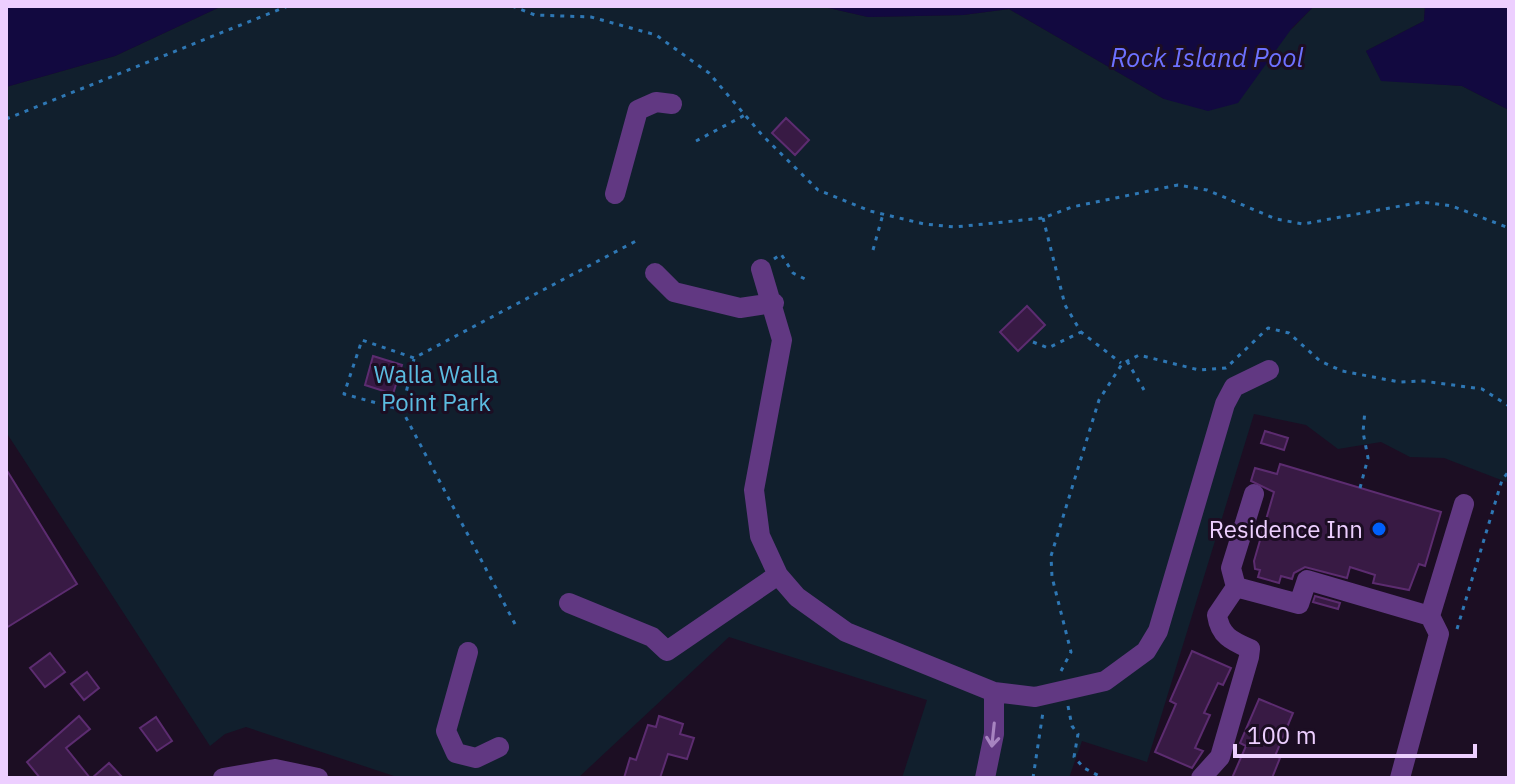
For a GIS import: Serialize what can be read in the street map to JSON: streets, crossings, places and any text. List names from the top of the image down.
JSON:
{
  "water": ["Rock Island Pool"],
  "parks": ["Walla Walla Point Park"],
  "places": ["Residence Inn"],
  "scale_bar": "100 m"
}
